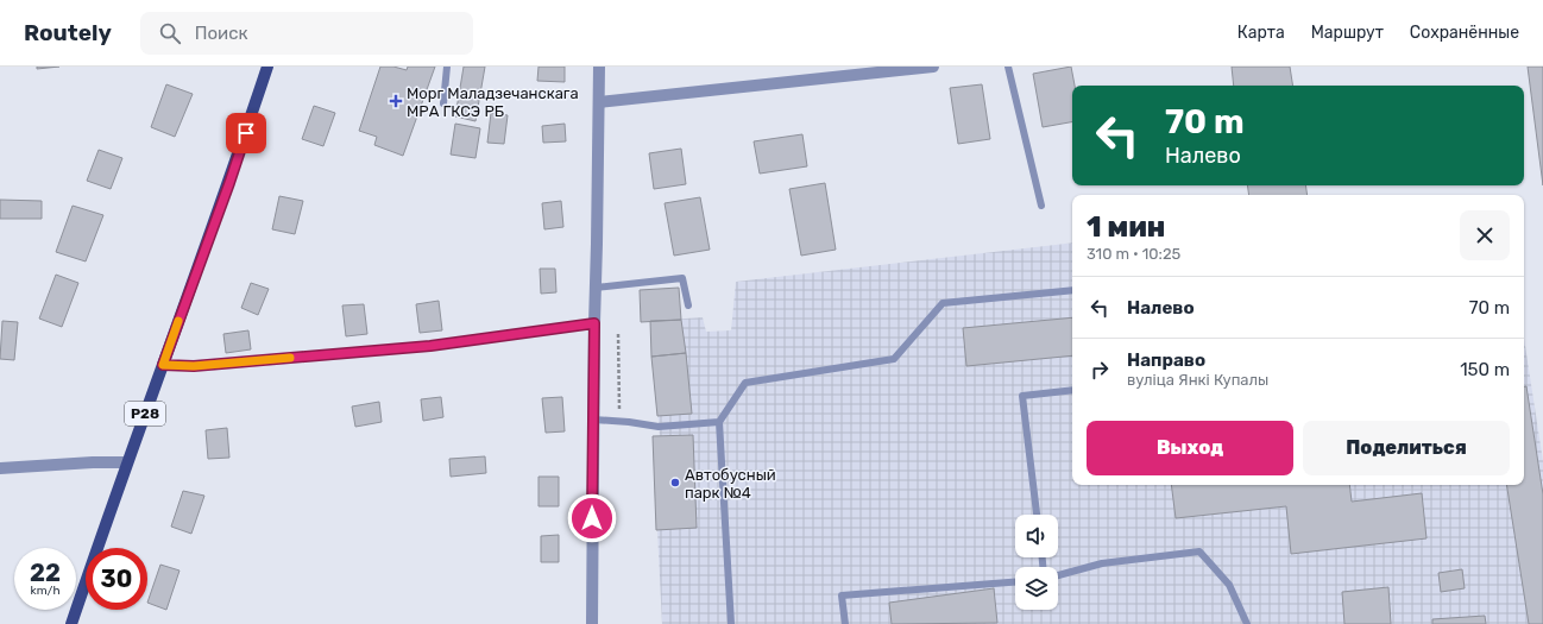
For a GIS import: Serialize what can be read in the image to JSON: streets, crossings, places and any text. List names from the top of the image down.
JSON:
{
  "streets": {
    "main road": ["Р28"]
  },
  "places": {
    "health": ["Морг Маладзечанскага МРА ГКСЭ РБ"],
    "other": ["Автобусный парк №4"]
  },
  "page": {
    "header": "Routely",
    "search": "Поиск",
    "nav": ["Карта", "Маршрут", "Сохранённые"],
    "turn": ["70 m", "Налево"],
    "heading": ["1 мин", "310 m · 10:25"],
    "list": [
      {
        "name": "Налево",
        "value": "70 m"
      },
      {
        "name": "Направо",
        "note": "вуліца Янкі Купалы",
        "value": "150 m"
      }
    ],
    "buttons": ["Выход", "Поделиться"],
    "speed": "22 km/h",
    "limit": "30"
  }
}
